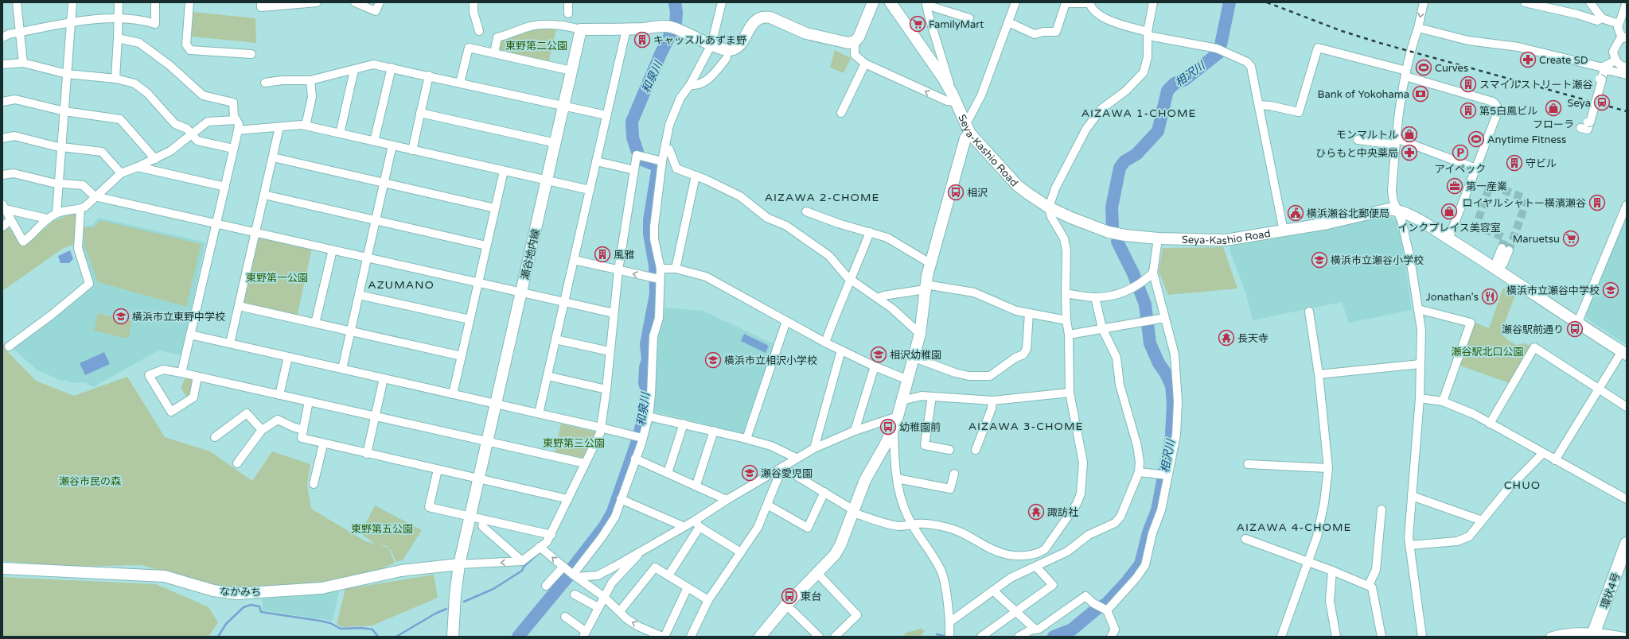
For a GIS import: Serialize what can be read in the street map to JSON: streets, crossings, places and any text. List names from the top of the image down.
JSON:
{
  "streets": {
    "main road": ["環状4号"],
    "street": ["Seya-Kashio Road", "瀬谷地内線", "なかみち"]
  },
  "crossings": [
    ["瀬谷地内線", "なかみち"]
  ],
  "districts": [
    "AIZAWA 1-CHOME",
    "AIZAWA 2-CHOME",
    "AZUMANO",
    "AIZAWA 3-CHOME",
    "CHUO",
    "AIZAWA 4-CHOME"
  ],
  "water": ["相沢川", "和泉川"],
  "parks": [
    "東野第二公園",
    "東野第一公園",
    "瀬谷駅北口公園",
    "東野第三公園",
    "瀬谷市民の森",
    "東野第五公園"
  ],
  "places": {
    "supermarket": ["FamilyMart", "Maruetsu"],
    "building": [
      "キャッスルあずま野",
      "スマイルストリート瀬谷",
      "第5白鳳ビル",
      "守ビル",
      "ロイヤルシャトー横濱瀬谷",
      "風雅"
    ],
    "pharmacy": ["Create SD", "ひらもと中央薬局"],
    "sports": ["Curves", "Anytime Fitness"],
    "bank": ["Bank of Yokohama"],
    "station": ["Seya"],
    "shop": ["フローラ", "モンマルトル", "インクプレイス美容室"],
    "parking": ["アイペック"],
    "office": ["第一産業"],
    "bus stop": [
      "相沢",
      "瀬谷駅前通り",
      "幼稚園前",
      "東台"
    ],
    "public building": ["横浜瀬谷北郵便局"],
    "school or university": [
      "横浜市立瀬谷小学校",
      "横浜市立瀬谷中学校",
      "横浜市立東野中学校",
      "相沢幼稚園",
      "横浜市立相沢小学校",
      "瀬谷愛児園"
    ],
    "restaurant": ["Jonathan's"],
    "temple": ["長天寺", "諏訪社"]
  }
}
